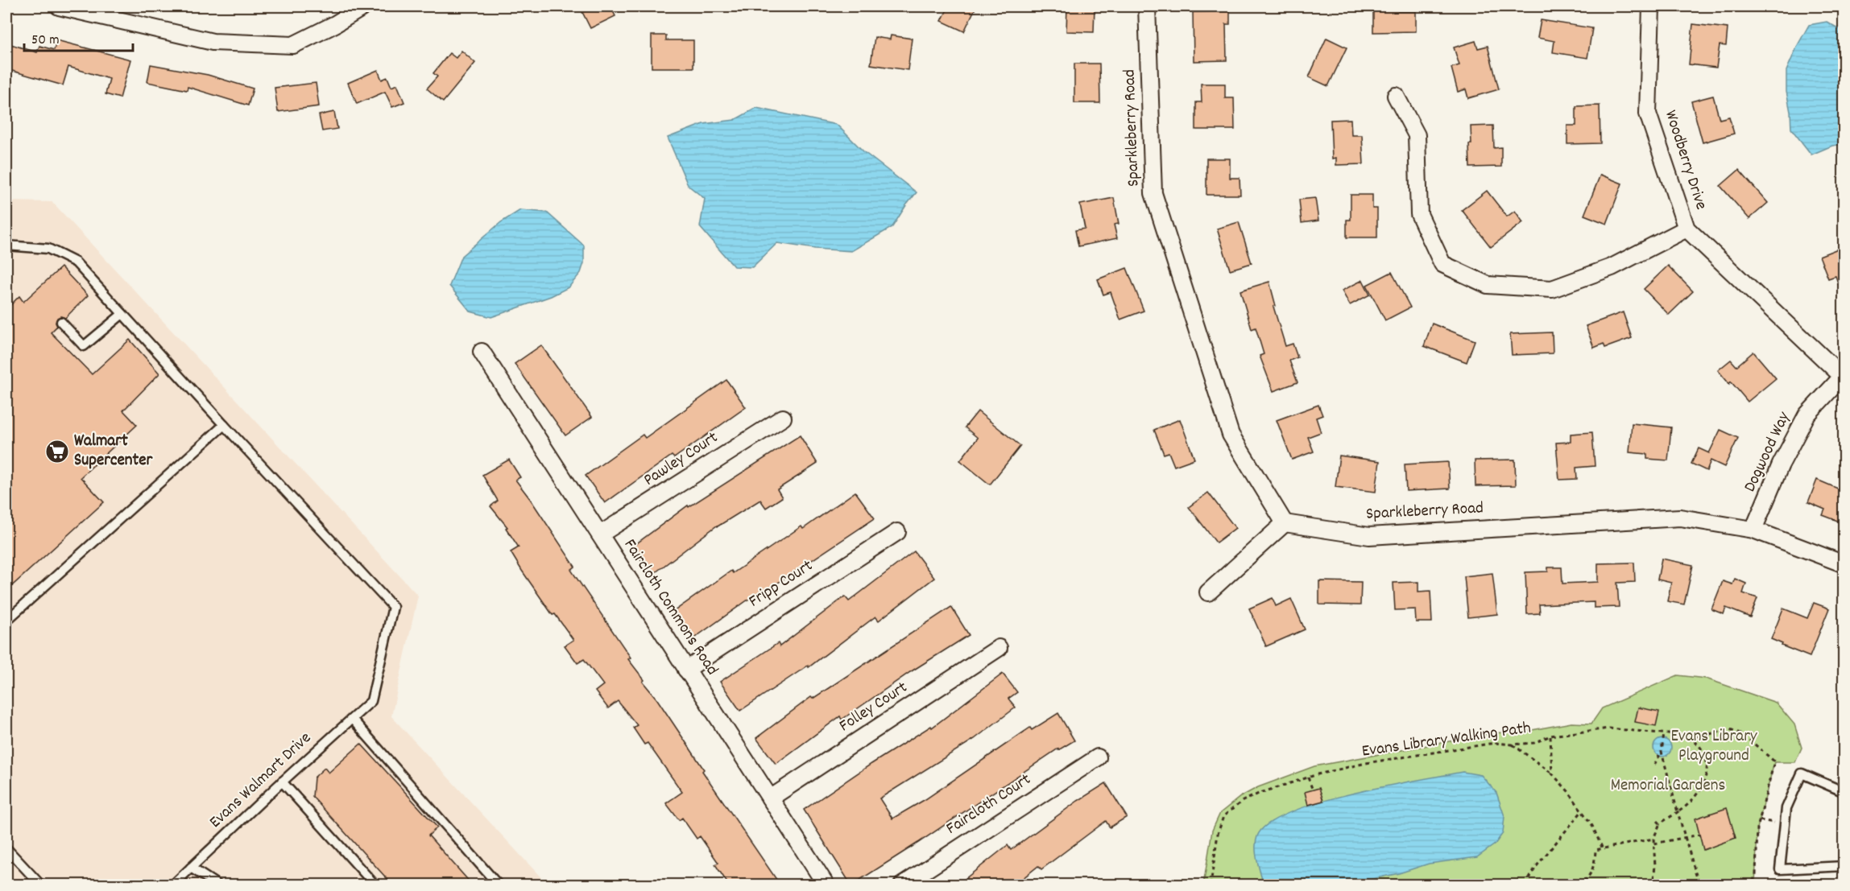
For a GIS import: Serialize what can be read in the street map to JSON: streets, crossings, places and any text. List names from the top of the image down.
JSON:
{
  "streets": {
    "street": [
      "Sparkleberry Road",
      "Woodberry Drive",
      "Dogwood Way",
      "Pawley Court",
      "Fripp Court",
      "Faircloth Commons Road",
      "Folley Court",
      "Faircloth Court"
    ],
    "lane": ["Evans Walmart Drive"],
    "path": ["Evans Library Walking Path"]
  },
  "crossings": [
    ["Sparkleberry Road", "Dogwood Way"],
    ["Woodberry Drive", "Dogwood Way"],
    ["Pawley Court", "Faircloth Commons Road"],
    ["Fripp Court", "Faircloth Commons Road"],
    ["Faircloth Commons Road", "Folley Court"]
  ],
  "parks": ["Evans Library Playground", "Memorial Gardens"],
  "places": {
    "supermarket": ["Walmart Supercenter"]
  },
  "scale_bar": "50 m"
}
